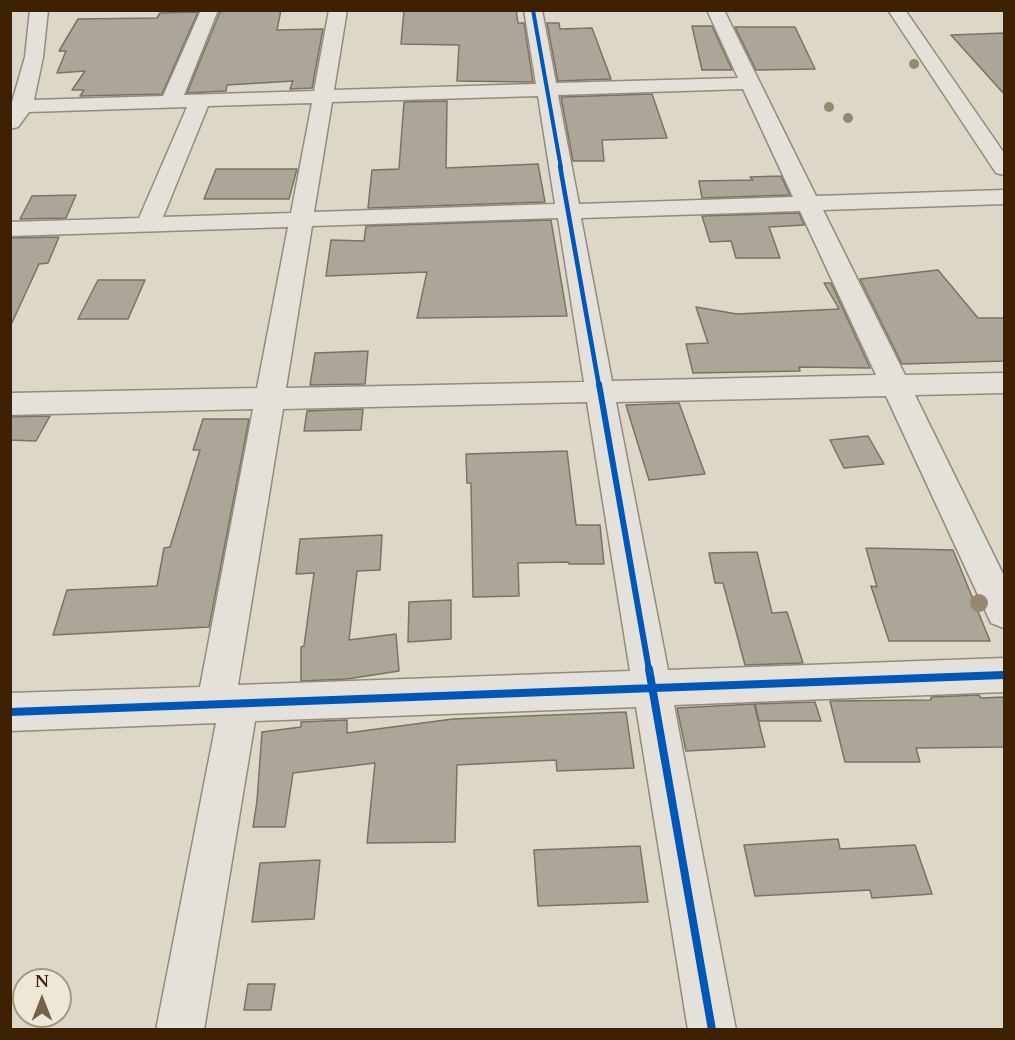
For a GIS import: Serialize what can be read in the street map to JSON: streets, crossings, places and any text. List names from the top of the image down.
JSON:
{
  "north": "top"
}
